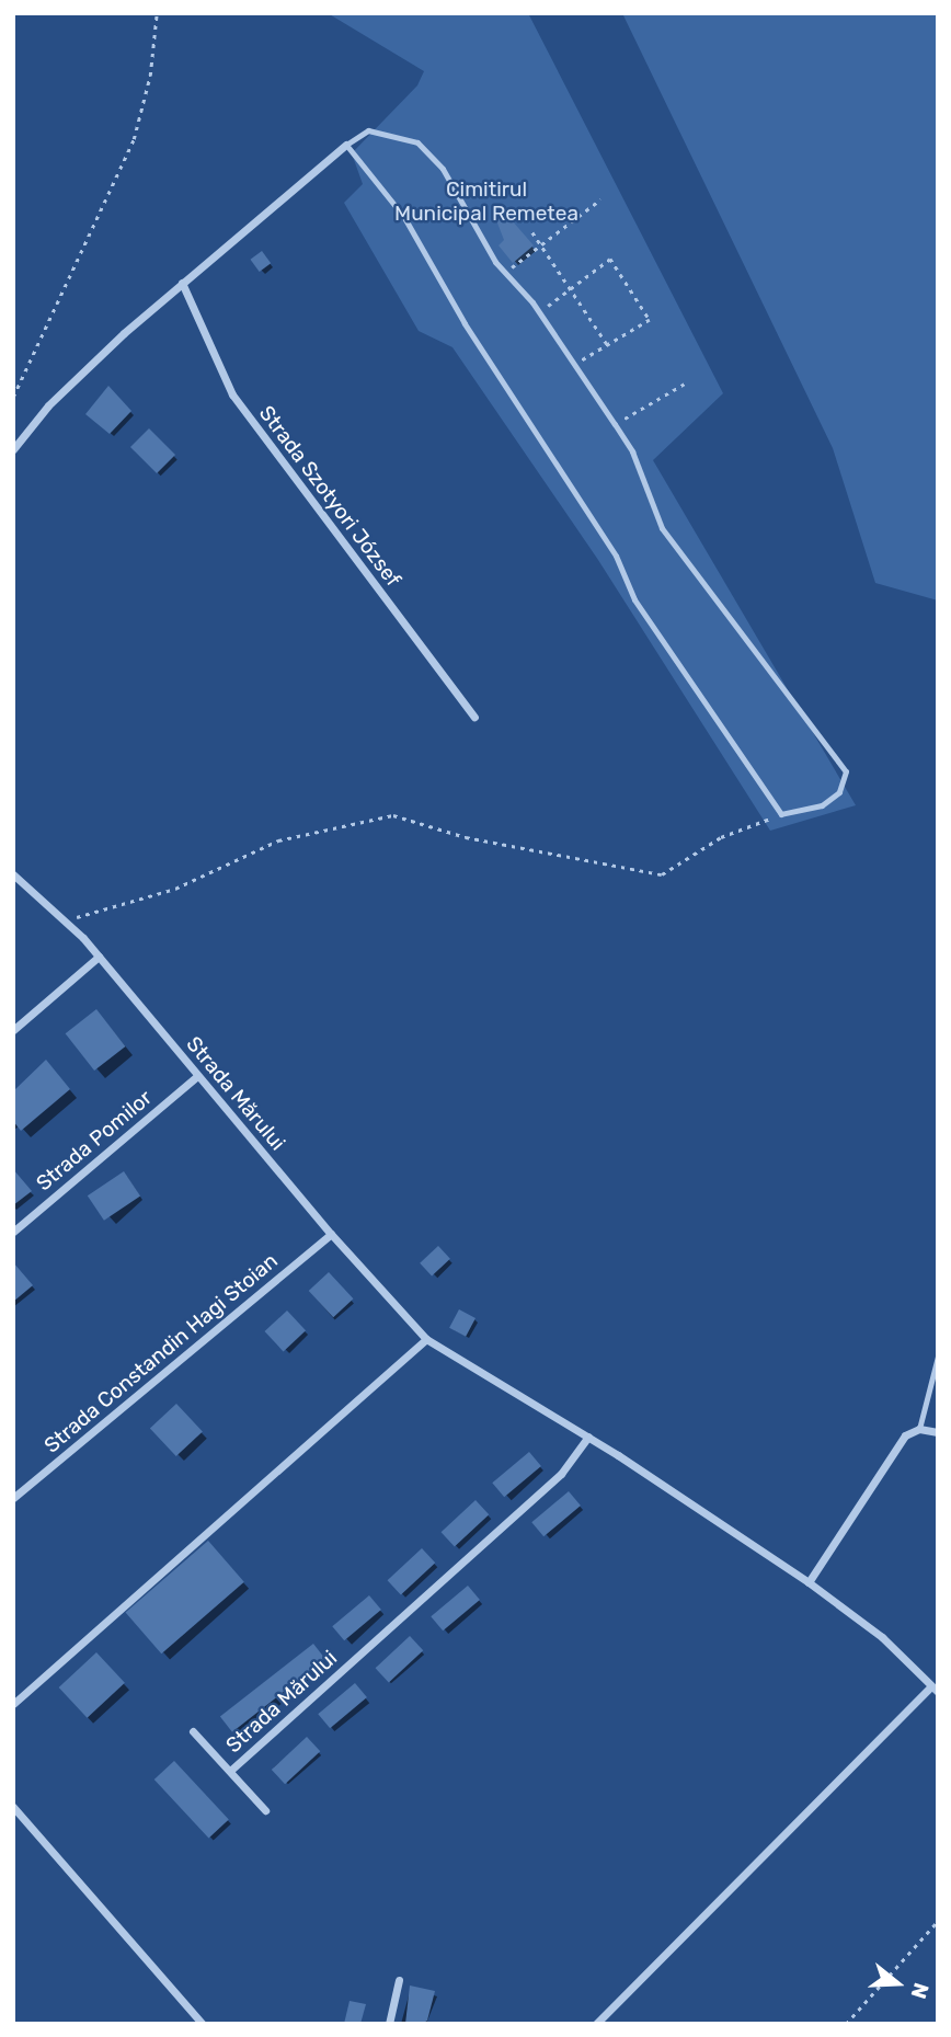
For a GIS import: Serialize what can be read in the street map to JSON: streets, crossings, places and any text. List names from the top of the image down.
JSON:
{
  "streets": {
    "street": [
      "Strada Szotyori József",
      "Strada Mărului",
      "Strada Pomilor",
      "Strada Constandin Hagi Stoian"
    ]
  },
  "crossings": [
    ["Strada Mărului", "Strada Pomilor"],
    ["Strada Mărului", "Strada Constandin Hagi Stoian"]
  ],
  "parks": ["Cimitirul Municipal Remetea"],
  "north": "right"
}
